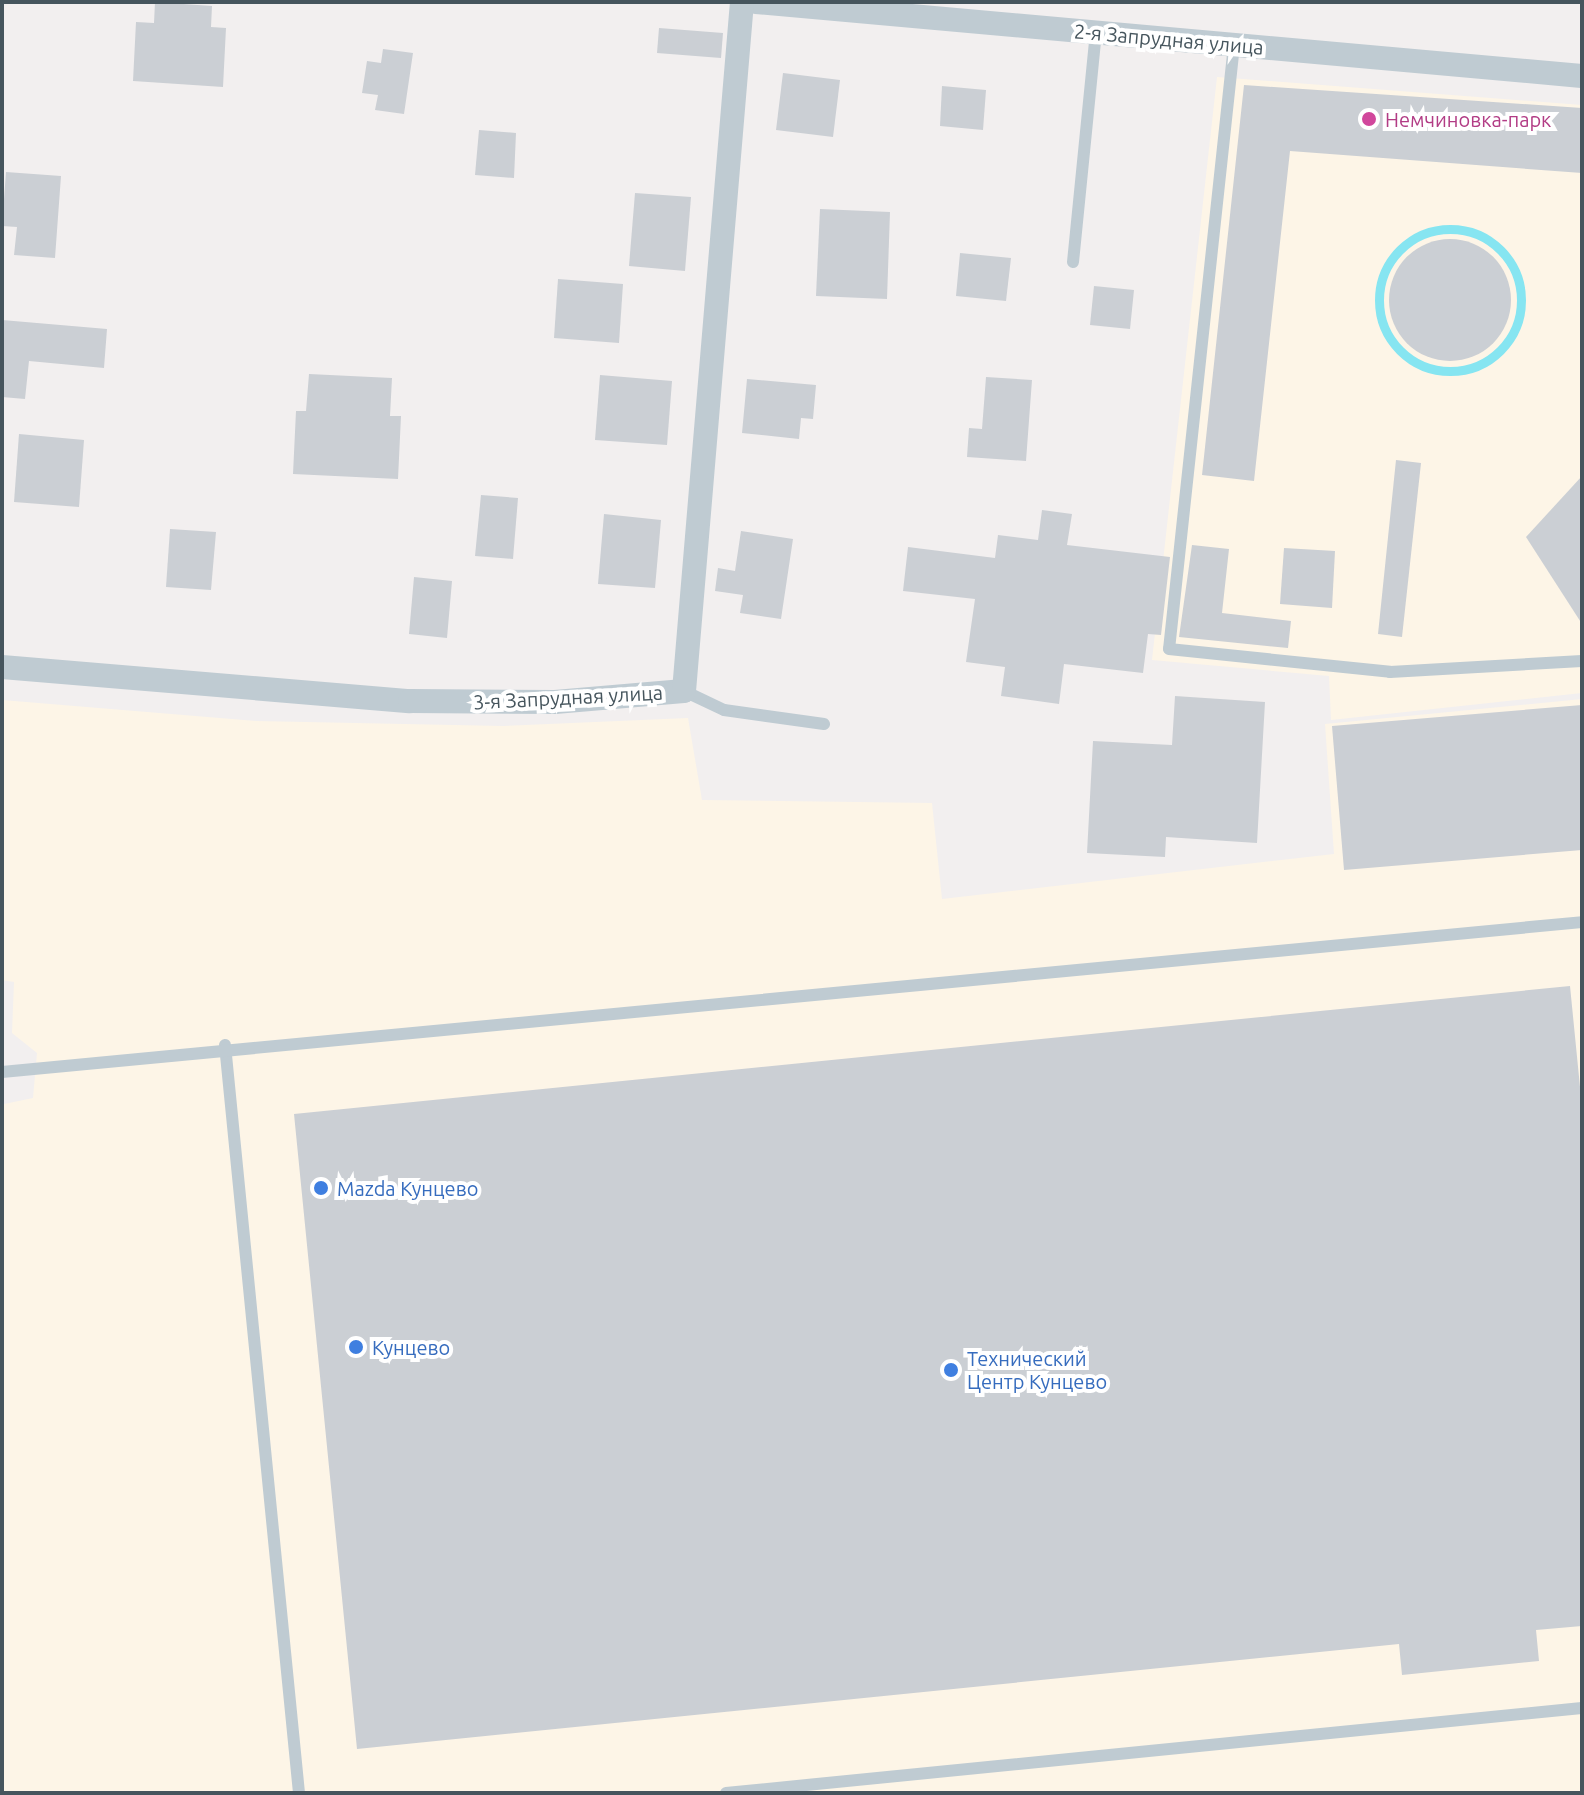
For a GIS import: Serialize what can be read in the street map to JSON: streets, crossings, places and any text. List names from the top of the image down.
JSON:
{
  "streets": {
    "street": ["2-я Запрудная улица", "3-я Запрудная улица"]
  },
  "places": [
    "Немчиновка-парк",
    "Mazda Кунцево",
    "Кунцево",
    "Технический Центр Кунцево"
  ]
}
